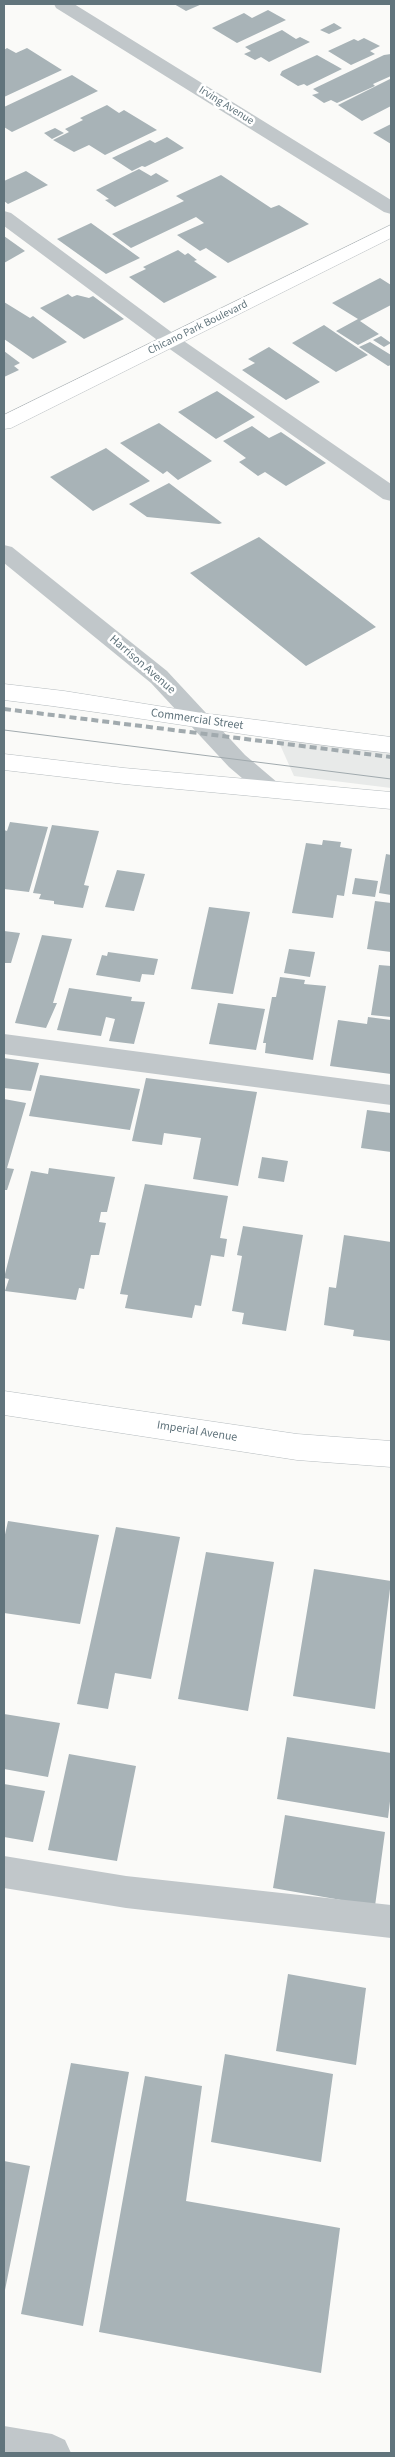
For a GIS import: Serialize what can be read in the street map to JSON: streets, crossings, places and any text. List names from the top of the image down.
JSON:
{
  "streets": {
    "main road": ["Chicano Park Boulevard", "Commercial Street", "Imperial Avenue"],
    "street": ["Irving Avenue", "Harrison Avenue"]
  },
  "crossings": [
    ["Harrison Avenue", "Commercial Street"]
  ]
}
